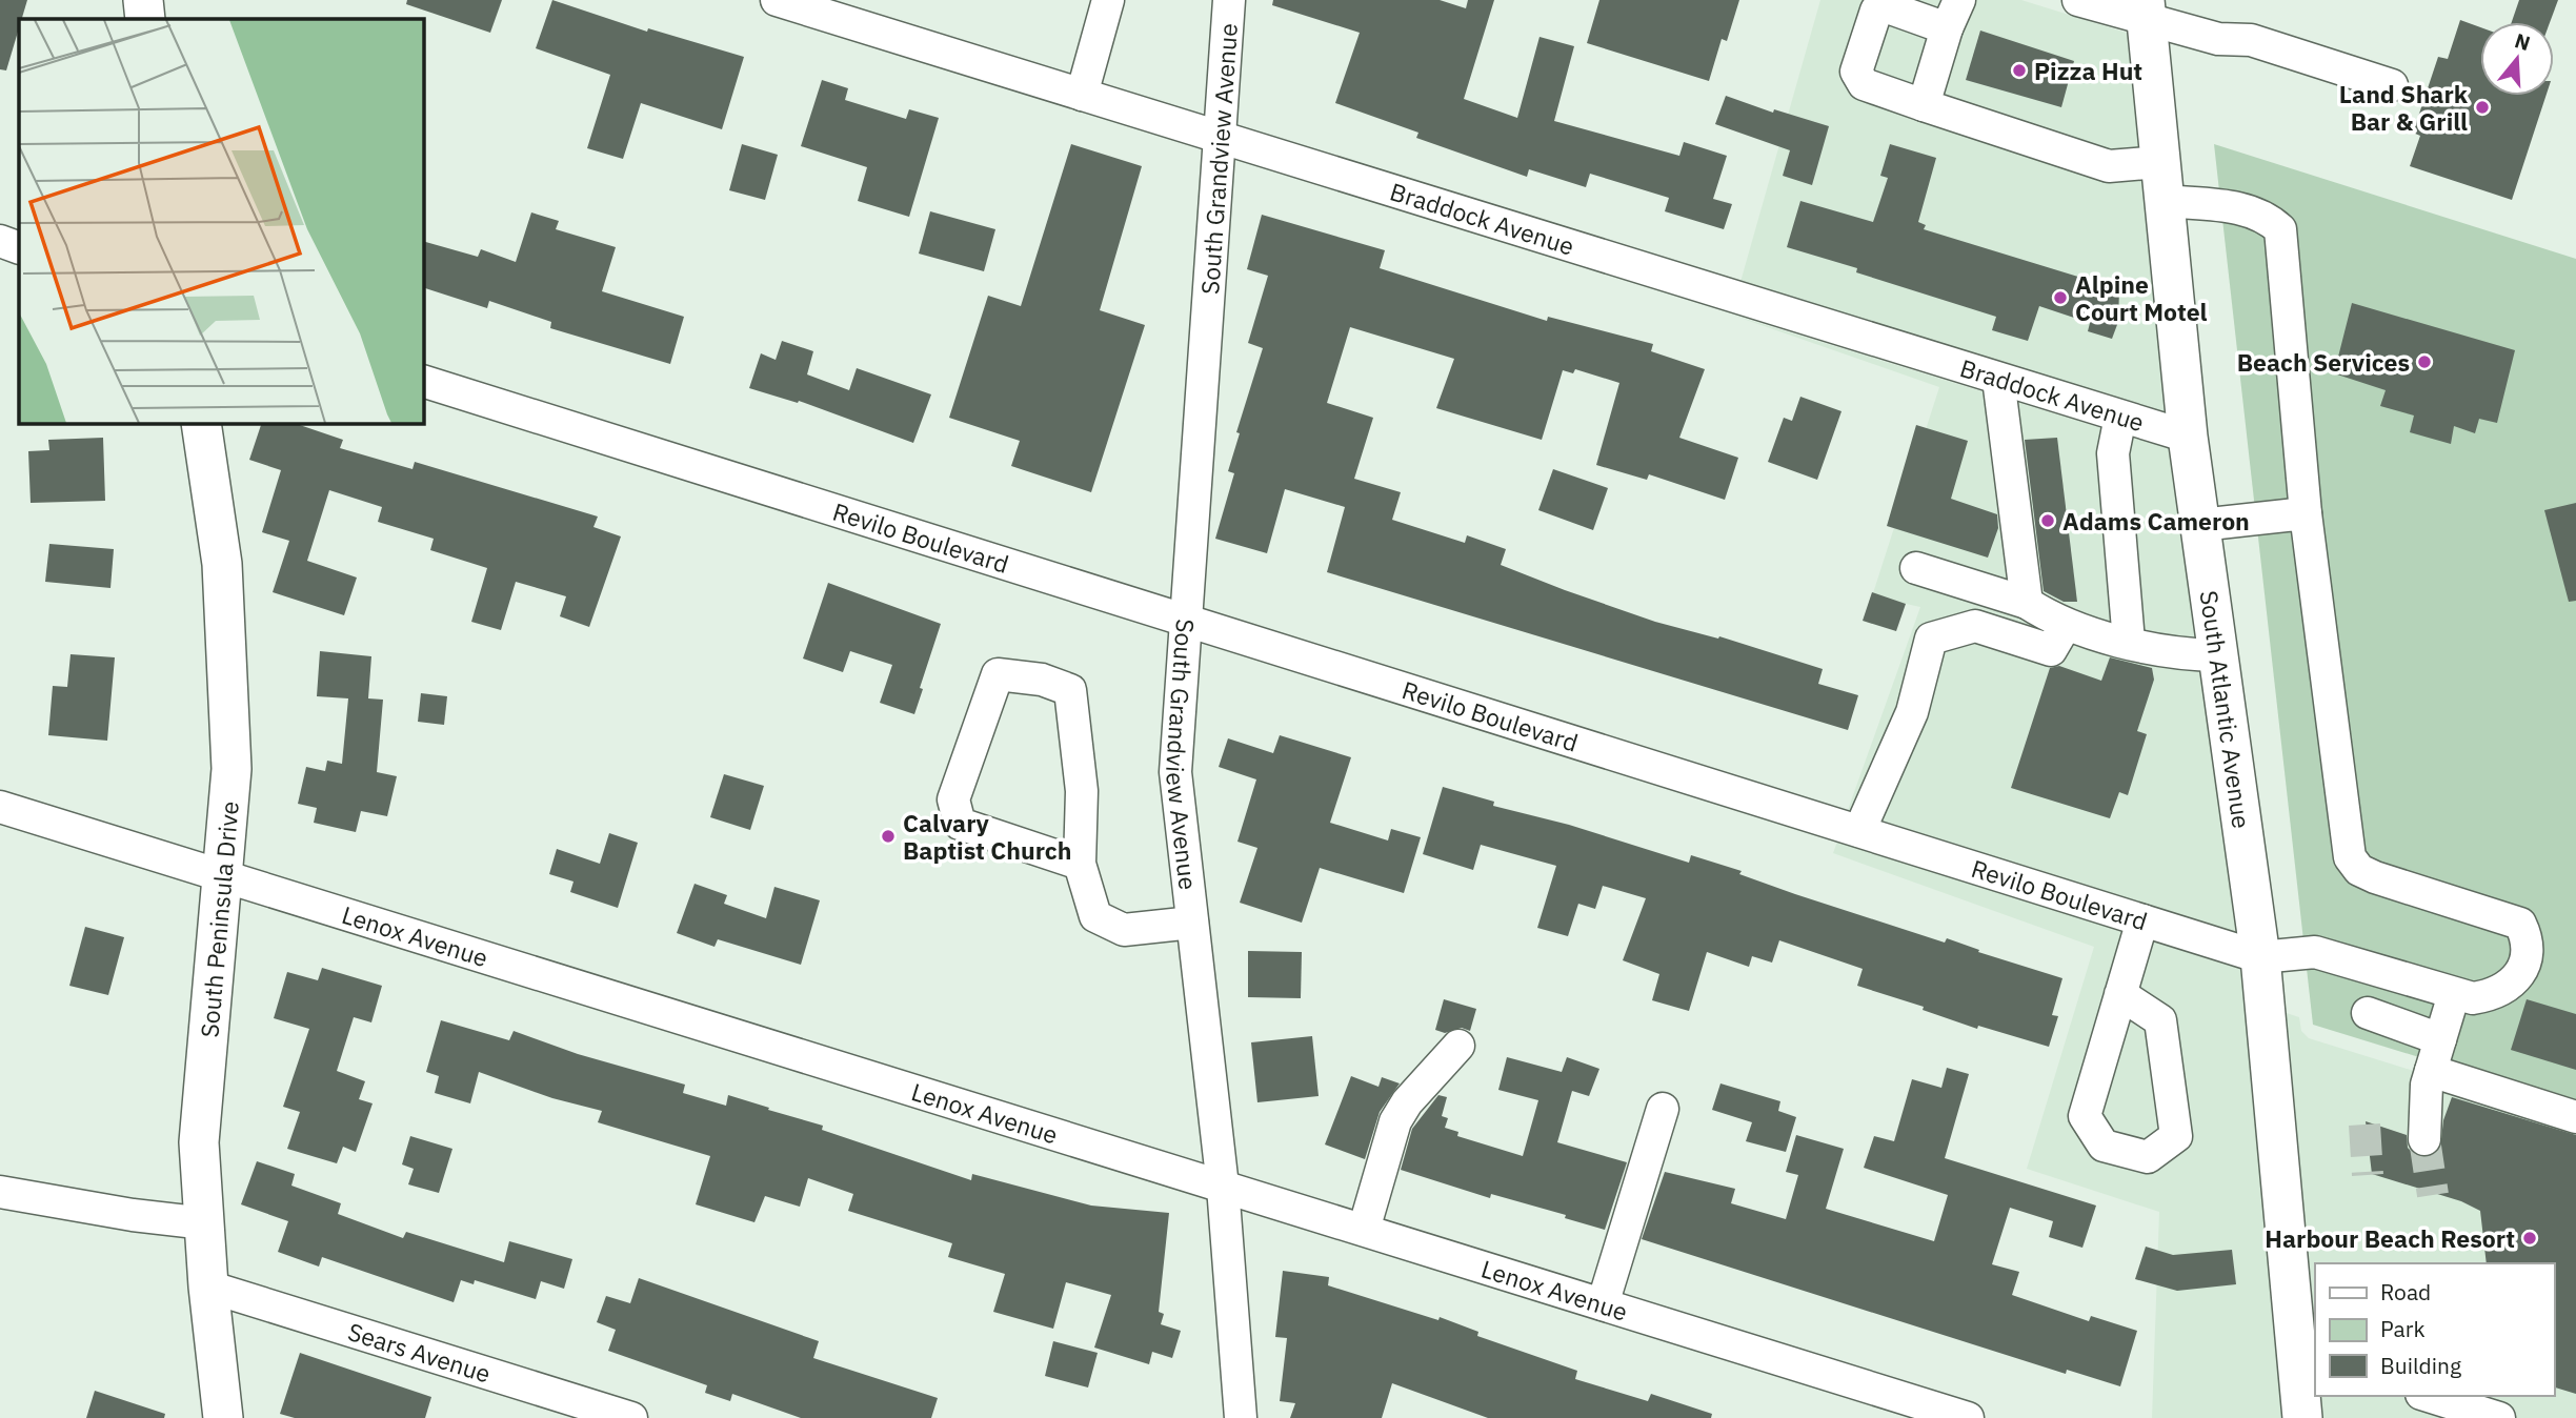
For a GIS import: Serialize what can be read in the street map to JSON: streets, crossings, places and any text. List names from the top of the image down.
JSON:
{
  "streets": {
    "main road": ["South Atlantic Avenue", "South Peninsula Drive"],
    "street": [
      "South Grandview Avenue",
      "Braddock Avenue",
      "Revilo Boulevard",
      "Lenox Avenue",
      "Sears Avenue"
    ]
  },
  "crossings": [
    ["South Grandview Avenue", "Braddock Avenue"],
    ["South Grandview Avenue", "Revilo Boulevard"],
    ["South Grandview Avenue", "Lenox Avenue"],
    ["Braddock Avenue", "South Atlantic Avenue"],
    ["Revilo Boulevard", "South Atlantic Avenue"],
    ["South Peninsula Drive", "Lenox Avenue"],
    ["South Peninsula Drive", "Sears Avenue"]
  ],
  "places": [
    "Pizza Hut",
    "Land Shark Bar & Grill",
    "Alpine Court Motel",
    "Beach Services",
    "Adams Cameron",
    "Calvary Baptist Church",
    "Harbour Beach Resort"
  ],
  "legend": ["Road", "Park", "Building"],
  "north": "top"
}
